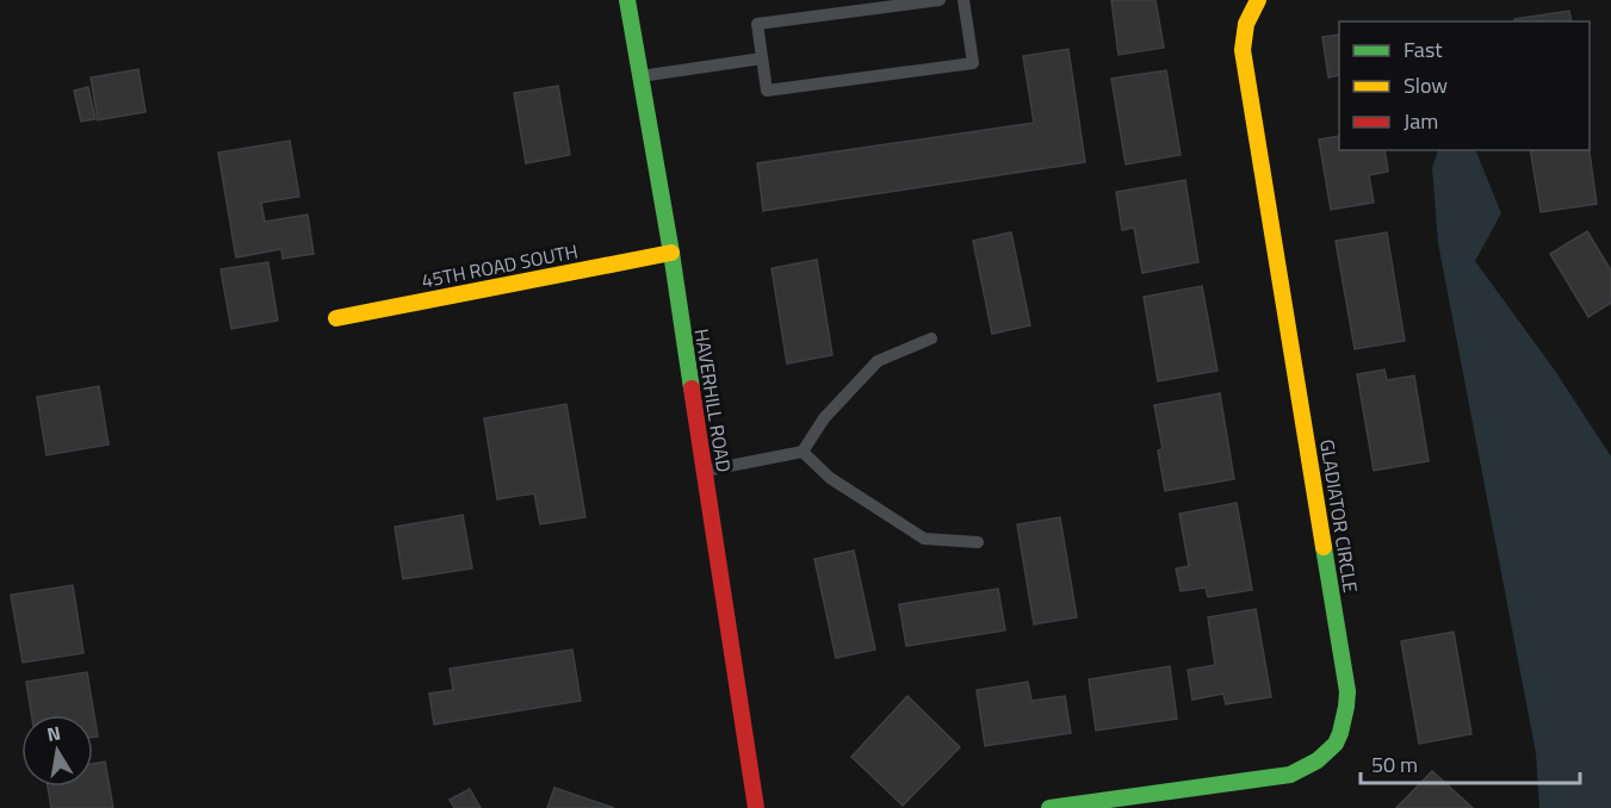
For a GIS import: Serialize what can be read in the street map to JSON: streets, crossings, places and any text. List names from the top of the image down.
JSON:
{
  "streets": {
    "street": ["45TH ROAD SOUTH", "HAVERHILL ROAD", "GLADIATOR CIRCLE"]
  },
  "crossings": [
    ["45TH ROAD SOUTH", "HAVERHILL ROAD"]
  ],
  "legend": ["Fast", "Slow", "Jam"],
  "scale_bar": "50 m",
  "north": "top"
}
